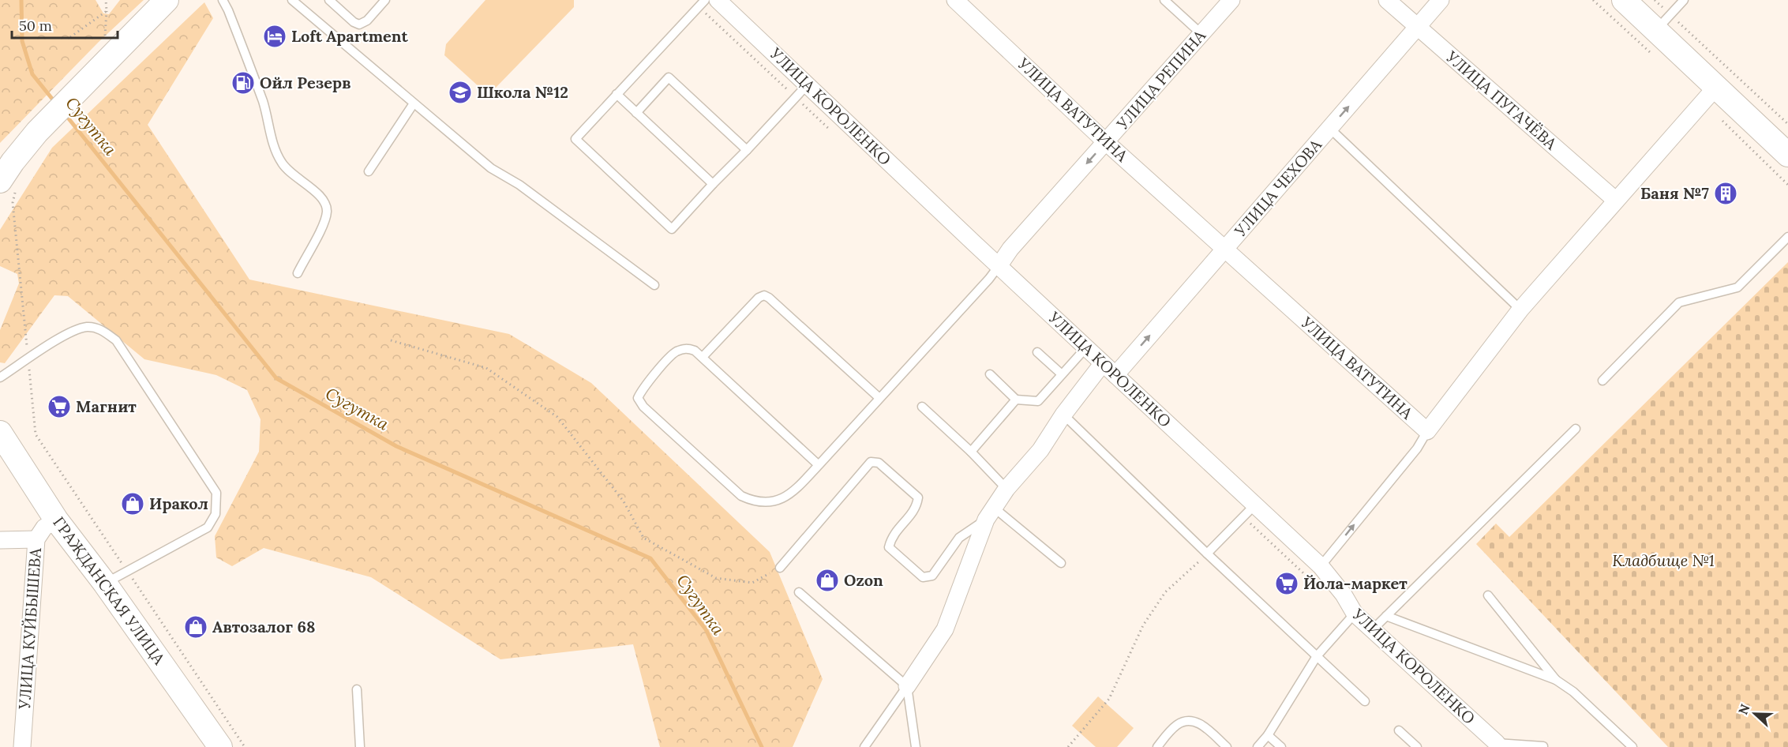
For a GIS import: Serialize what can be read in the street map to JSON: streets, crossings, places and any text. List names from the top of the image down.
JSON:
{
  "streets": {
    "main road": ["ГРАЖДАНСКАЯ УЛИЦА"],
    "street": [
      "УЛИЦА РЕПИНА",
      "УЛИЦА ПУГАЧЁВА",
      "УЛИЦА КОРОЛЕНКО",
      "УЛИЦА ВАТУТИНА",
      "УЛИЦА ЧЕХОВА",
      "УЛИЦА КУЙБЫШЕВА"
    ]
  },
  "crossings": [
    ["УЛИЦА РЕПИНА", "УЛИЦА КОРОЛЕНКО"],
    ["УЛИЦА РЕПИНА", "УЛИЦА ВАТУТИНА"],
    ["УЛИЦА ПУГАЧЁВА", "УЛИЦА ВАТУТИНА"],
    ["УЛИЦА ПУГАЧЁВА", "УЛИЦА ЧЕХОВА"],
    ["УЛИЦА КОРОЛЕНКО", "УЛИЦА ЧЕХОВА"],
    ["УЛИЦА ВАТУТИНА", "УЛИЦА ЧЕХОВА"],
    ["ГРАЖДАНСКАЯ УЛИЦА", "УЛИЦА КУЙБЫШЕВА"]
  ],
  "one_way": ["УЛИЦА РЕПИНА"],
  "water": ["Сугутка"],
  "parks": ["Кладбище №1"],
  "places": {
    "hotel": ["Loft Apartment"],
    "fuel station": ["Ойл Резерв"],
    "school or university": ["Школа №12"],
    "building": ["Баня №7"],
    "supermarket": ["Магнит", "Йола-маркет"],
    "shop": ["Иракол", "Ozon", "Автозалог 68"]
  },
  "scale_bar": "50 m",
  "north": "left"
}
